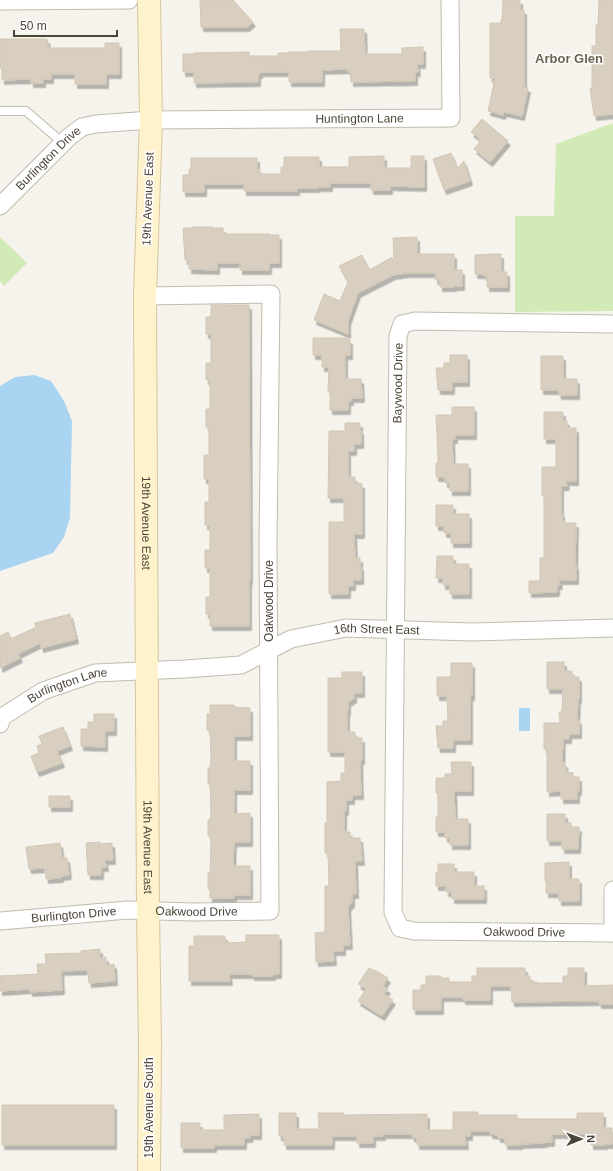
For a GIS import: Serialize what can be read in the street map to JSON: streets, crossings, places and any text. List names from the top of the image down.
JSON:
{
  "streets": {
    "street": [
      "Huntington Lane",
      "Burlington Drive",
      "19th Avenue East",
      "Baywood Drive",
      "Oakwood Drive",
      "16th Street East",
      "Burlington Lane",
      "19th Avenue South"
    ]
  },
  "crossings": [
    ["Huntington Lane", "Burlington Drive"],
    ["Huntington Lane", "19th Avenue East"],
    ["Burlington Drive", "19th Avenue East"],
    ["Burlington Drive", "Oakwood Drive"],
    ["19th Avenue East", "Oakwood Drive"],
    ["19th Avenue East", "16th Street East"],
    ["19th Avenue East", "Burlington Lane"],
    ["19th Avenue East", "19th Avenue South"],
    ["Baywood Drive", "Oakwood Drive"],
    ["Baywood Drive", "16th Street East"],
    ["Oakwood Drive", "16th Street East"],
    ["16th Street East", "Burlington Lane"]
  ],
  "districts": ["Arbor Glen"],
  "scale_bar": "50 m",
  "north": "right"
}
